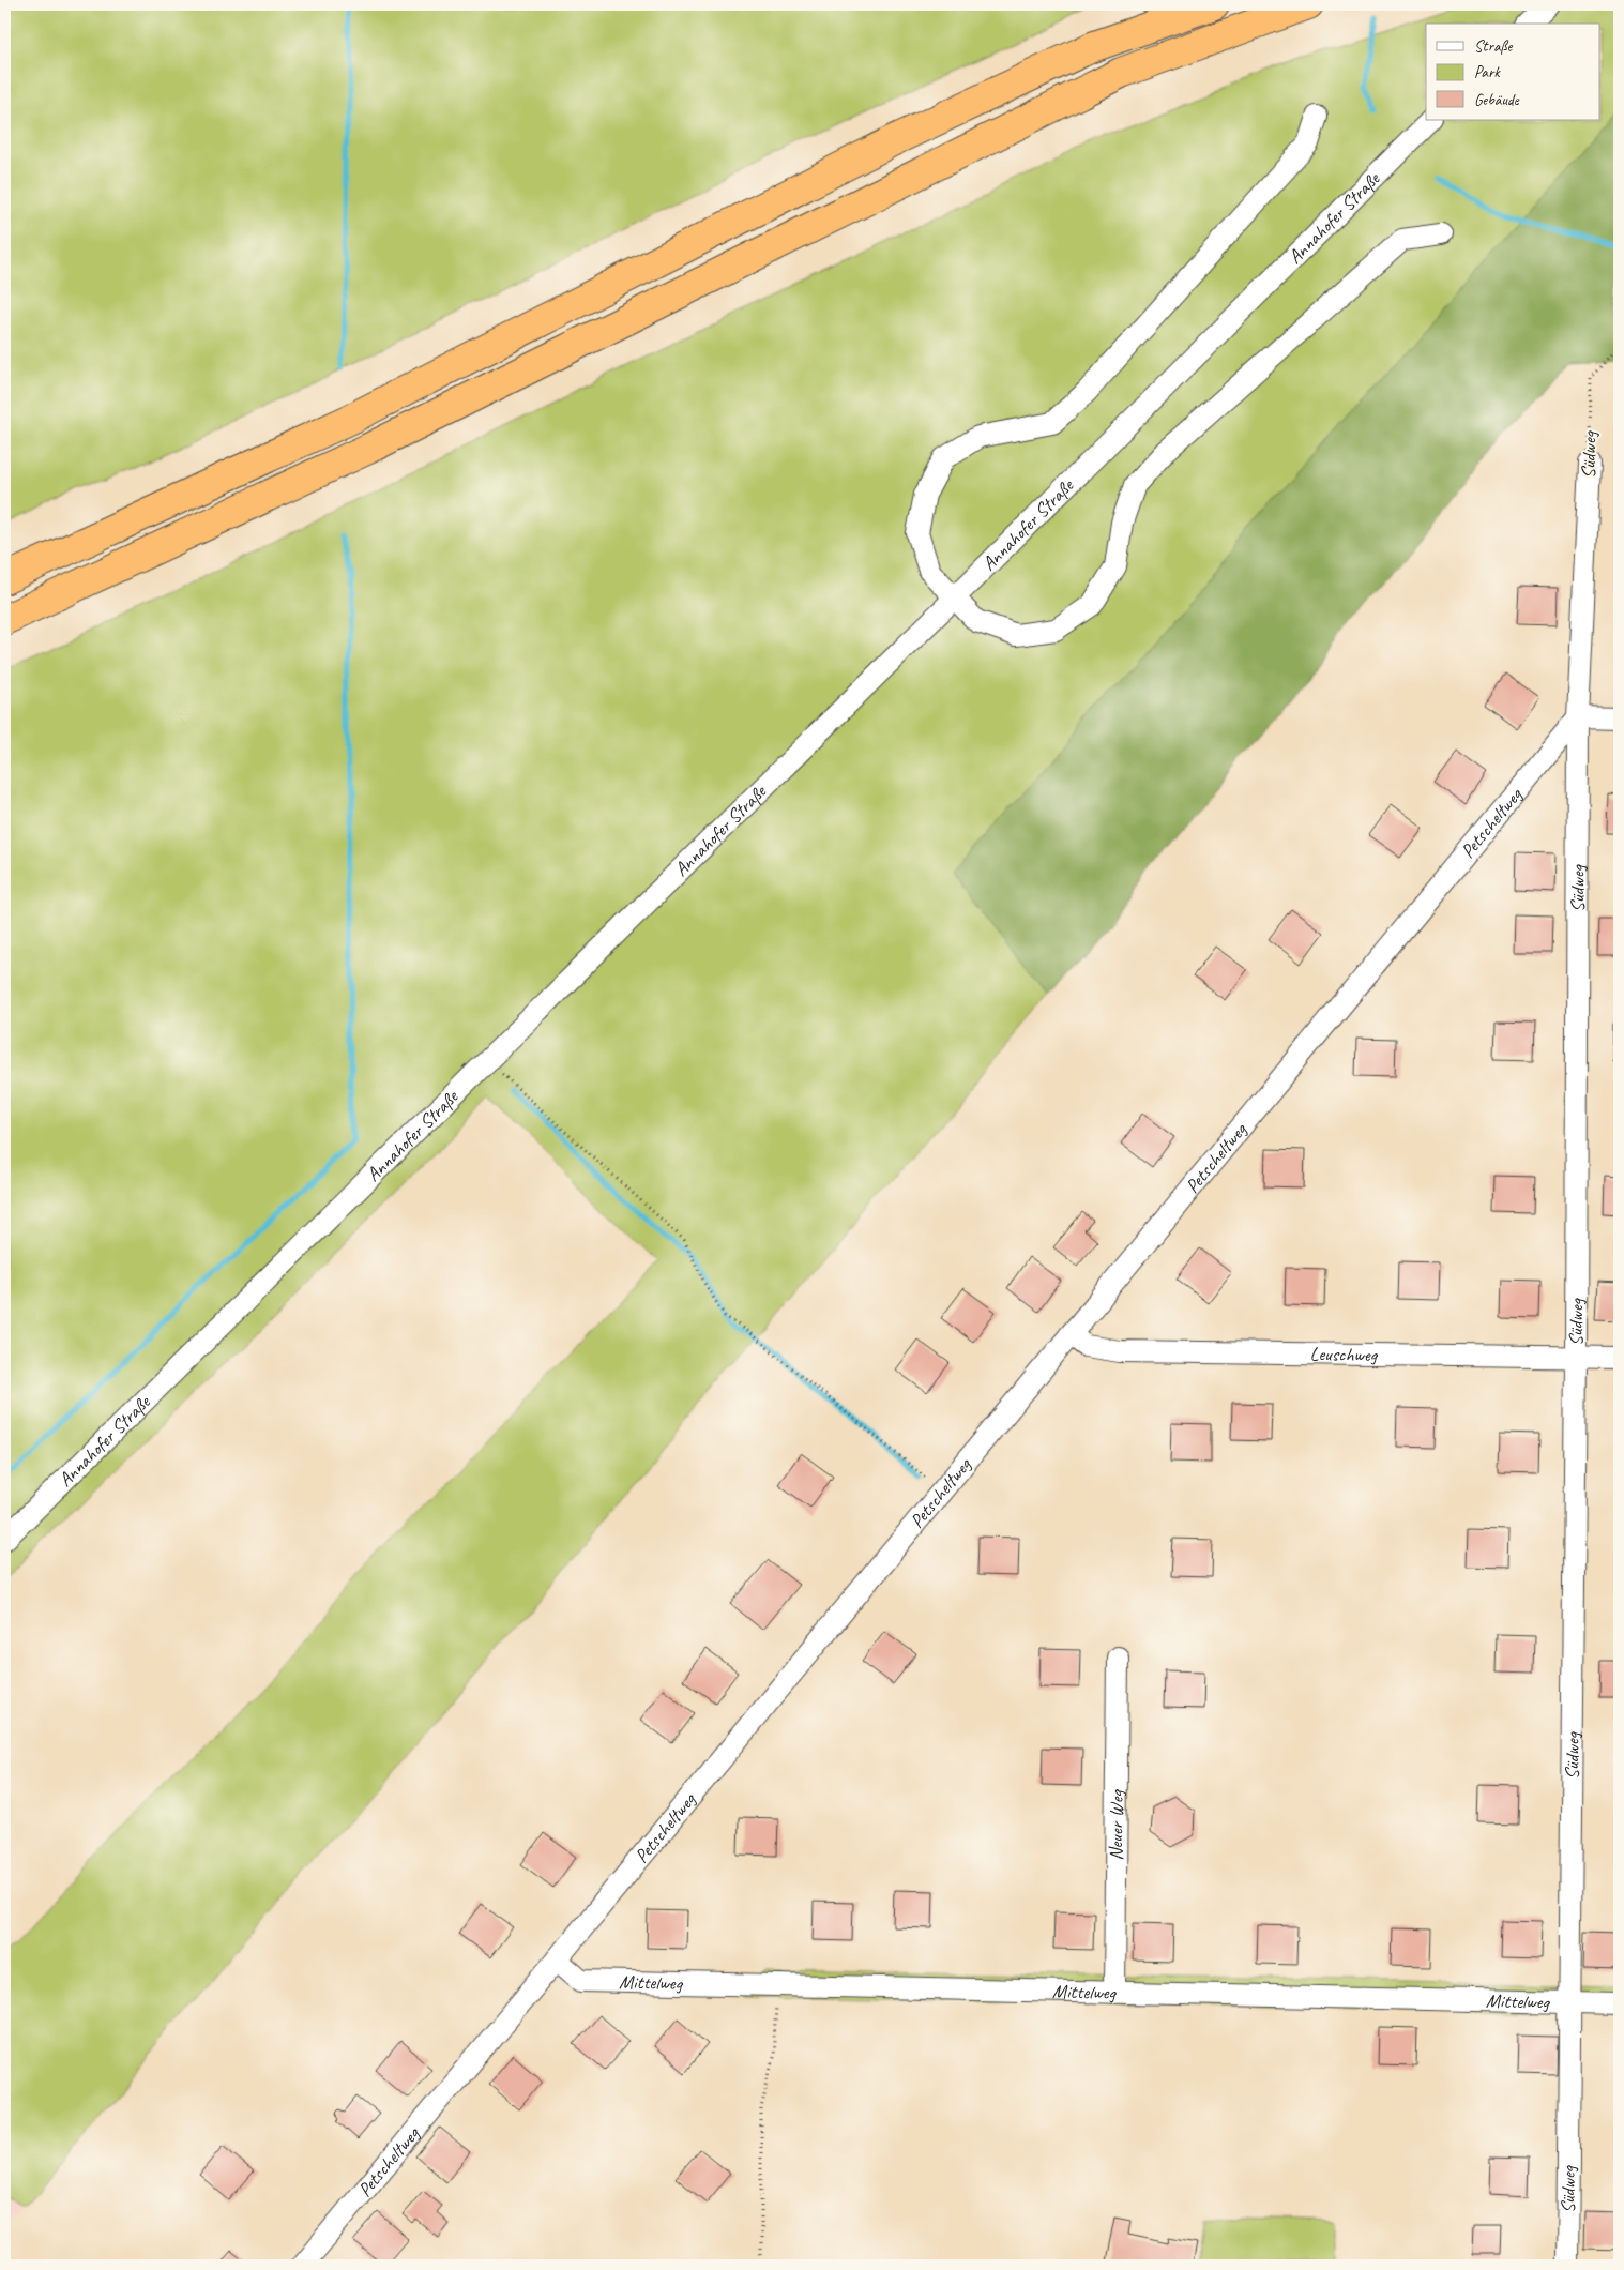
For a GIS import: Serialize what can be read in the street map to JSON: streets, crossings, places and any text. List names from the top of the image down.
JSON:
{
  "streets": {
    "street": [
      "Annahofer Straße",
      "Südweg",
      "Petscheltweg",
      "Leuschweg",
      "Neuer Weg",
      "Mittelweg"
    ]
  },
  "crossings": [
    ["Südweg", "Petscheltweg"],
    ["Südweg", "Leuschweg"],
    ["Südweg", "Mittelweg"],
    ["Petscheltweg", "Leuschweg"],
    ["Petscheltweg", "Mittelweg"],
    ["Neuer Weg", "Mittelweg"]
  ],
  "legend": ["Straße", "Park", "Gebäude"]
}
